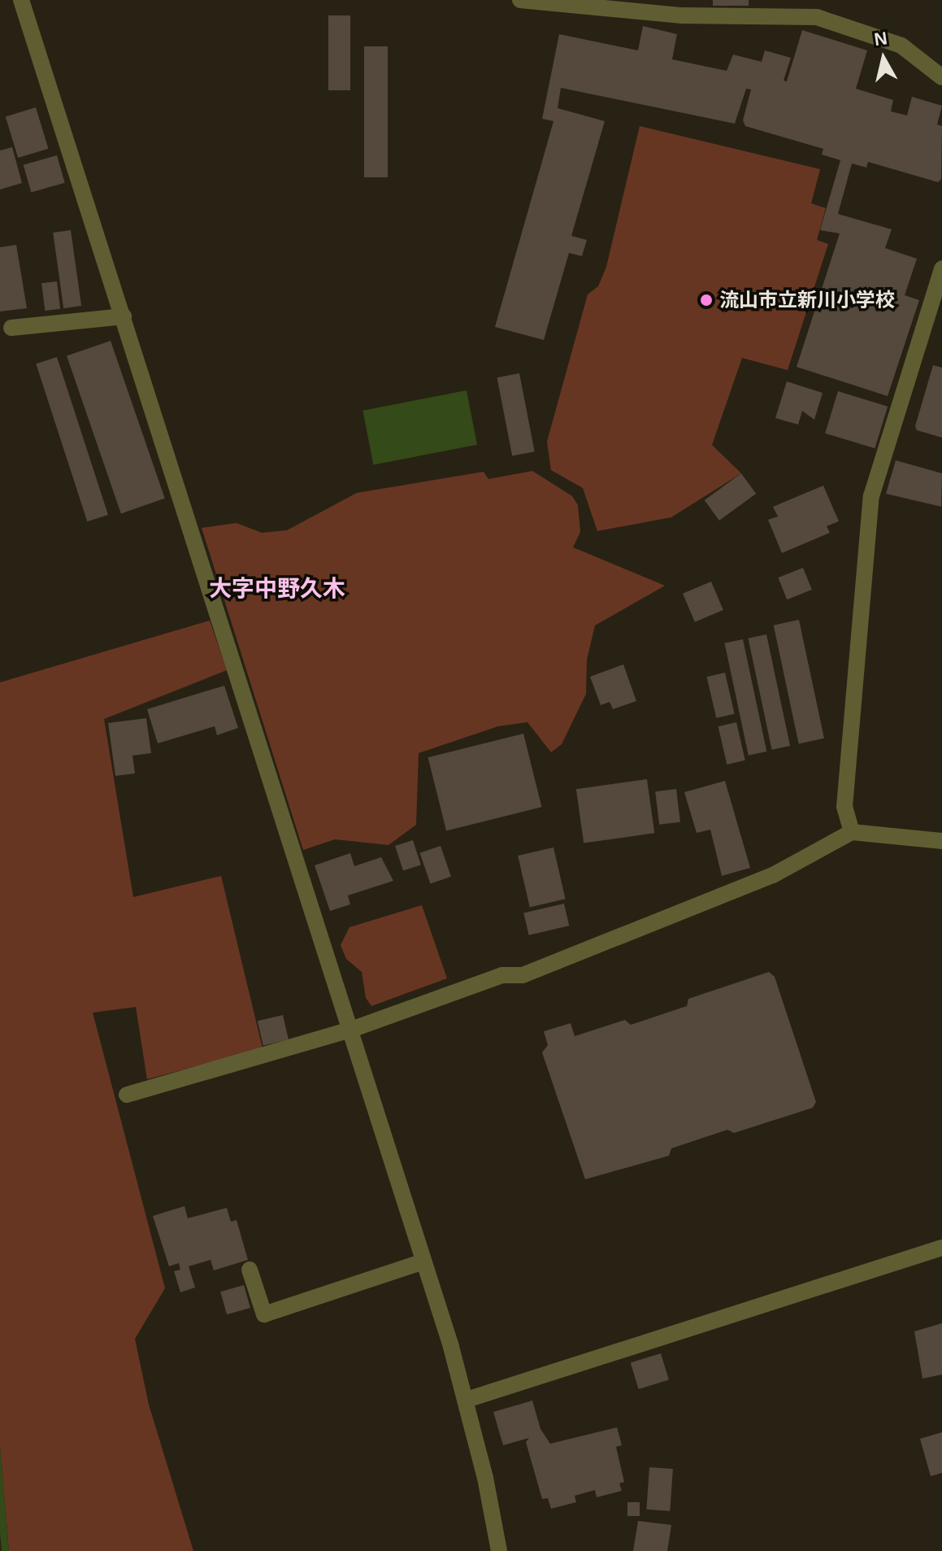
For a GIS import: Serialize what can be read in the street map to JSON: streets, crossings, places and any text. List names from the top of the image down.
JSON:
{
  "districts": ["大字中野久木"],
  "places": ["流山市立新川小学校"],
  "north": "top"
}
